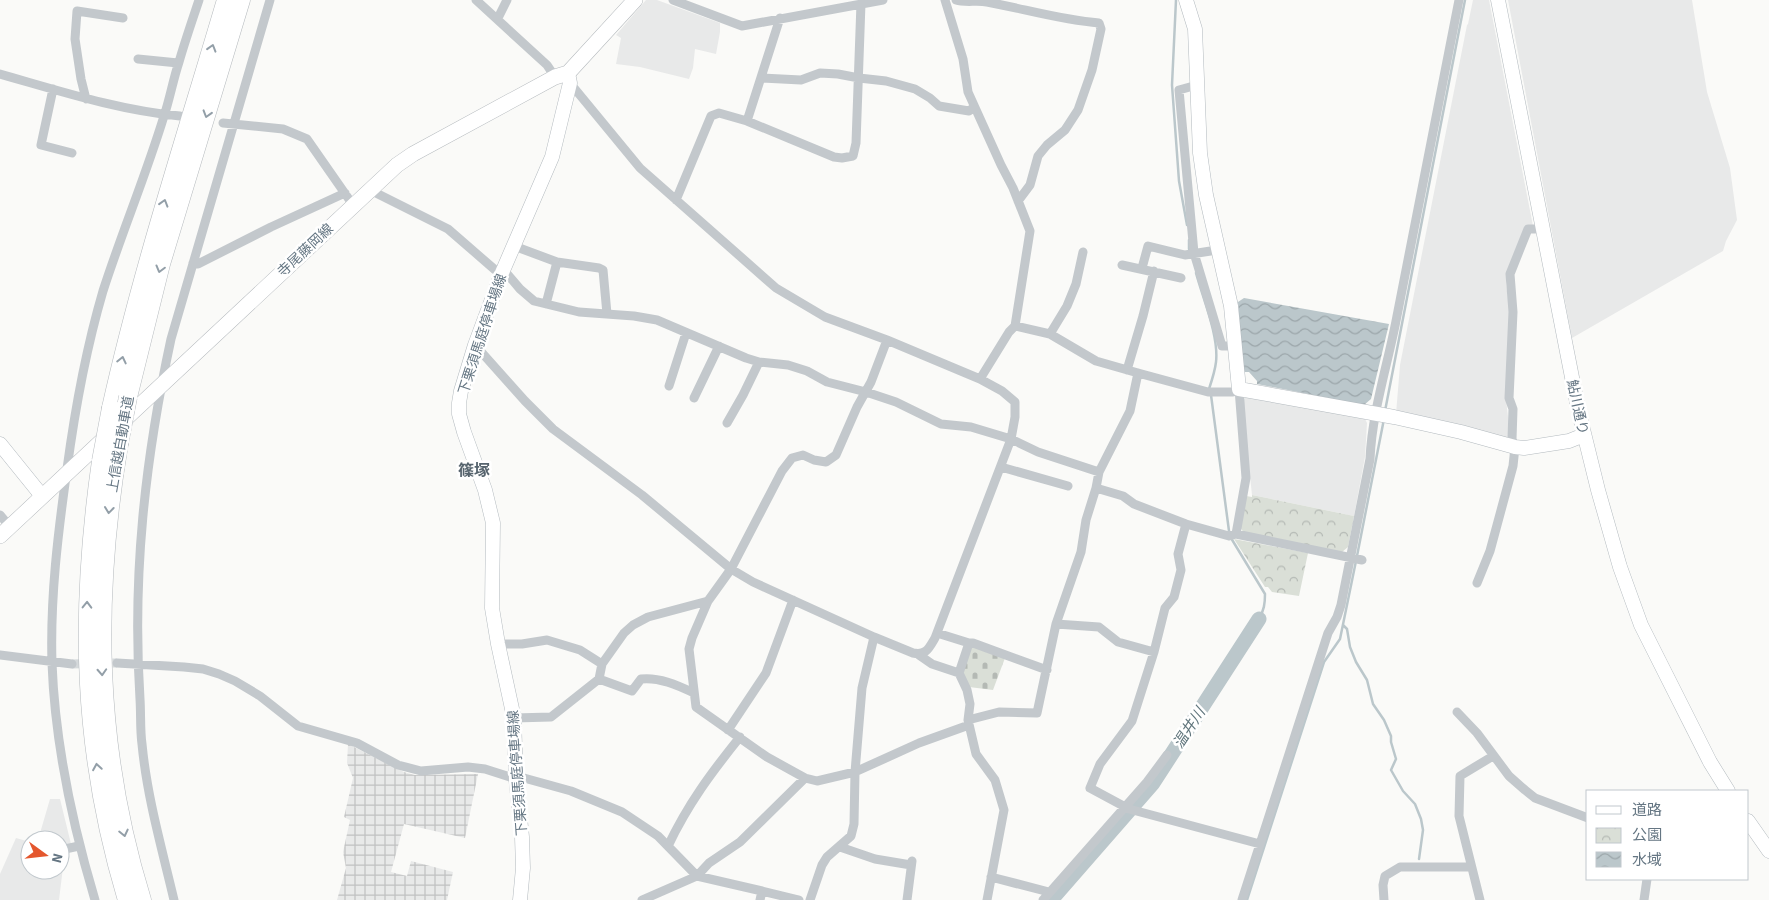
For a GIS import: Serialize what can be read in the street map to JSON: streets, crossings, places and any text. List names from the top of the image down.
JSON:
{
  "streets": {
    "highway": ["上信越自動車道"],
    "main road": ["寺尾藤岡線"],
    "street": ["下栗須馬庭停車場線", "鮎川通り"]
  },
  "crossings": [
    ["寺尾藤岡線", "下栗須馬庭停車場線"]
  ],
  "districts": ["篠塚"],
  "water": ["温井川"],
  "legend": ["道路", "公園", "水域"],
  "north": "right"
}
